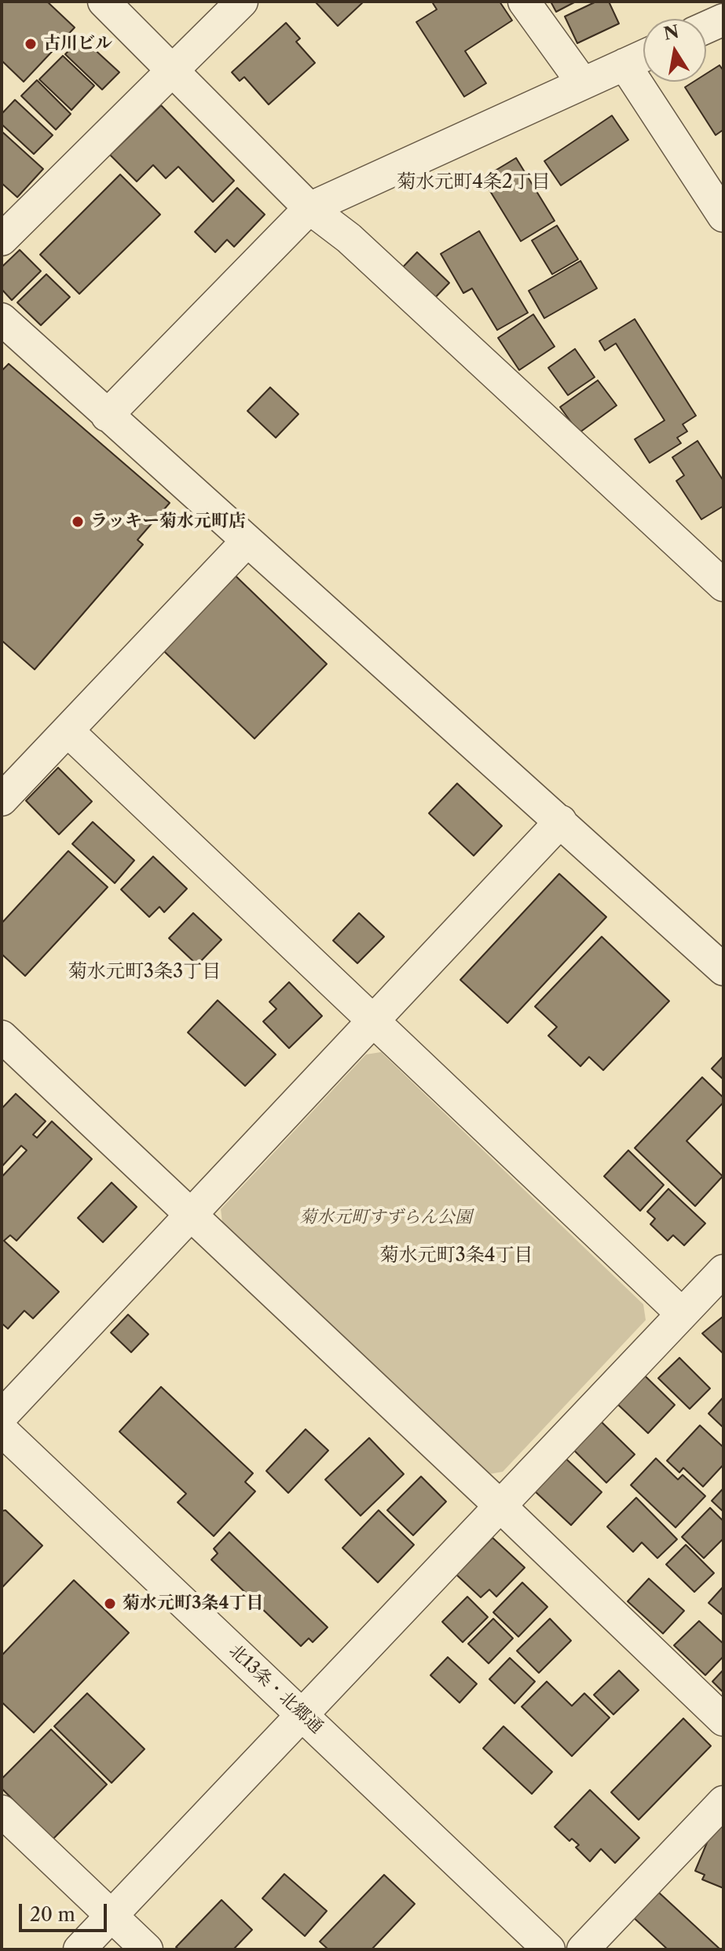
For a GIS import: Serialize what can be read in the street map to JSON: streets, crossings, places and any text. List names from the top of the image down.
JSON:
{
  "streets": {
    "street": ["北13条・北郷通"]
  },
  "districts": ["菊水元町4条2丁目", "菊水元町3条3丁目", "菊水元町3条4丁目"],
  "parks": ["菊水元町すずらん公園"],
  "places": ["古川ビル", "ラッキー菊水元町店", "菊水元町3条4丁目"],
  "scale_bar": "20 m",
  "north": "top"
}
